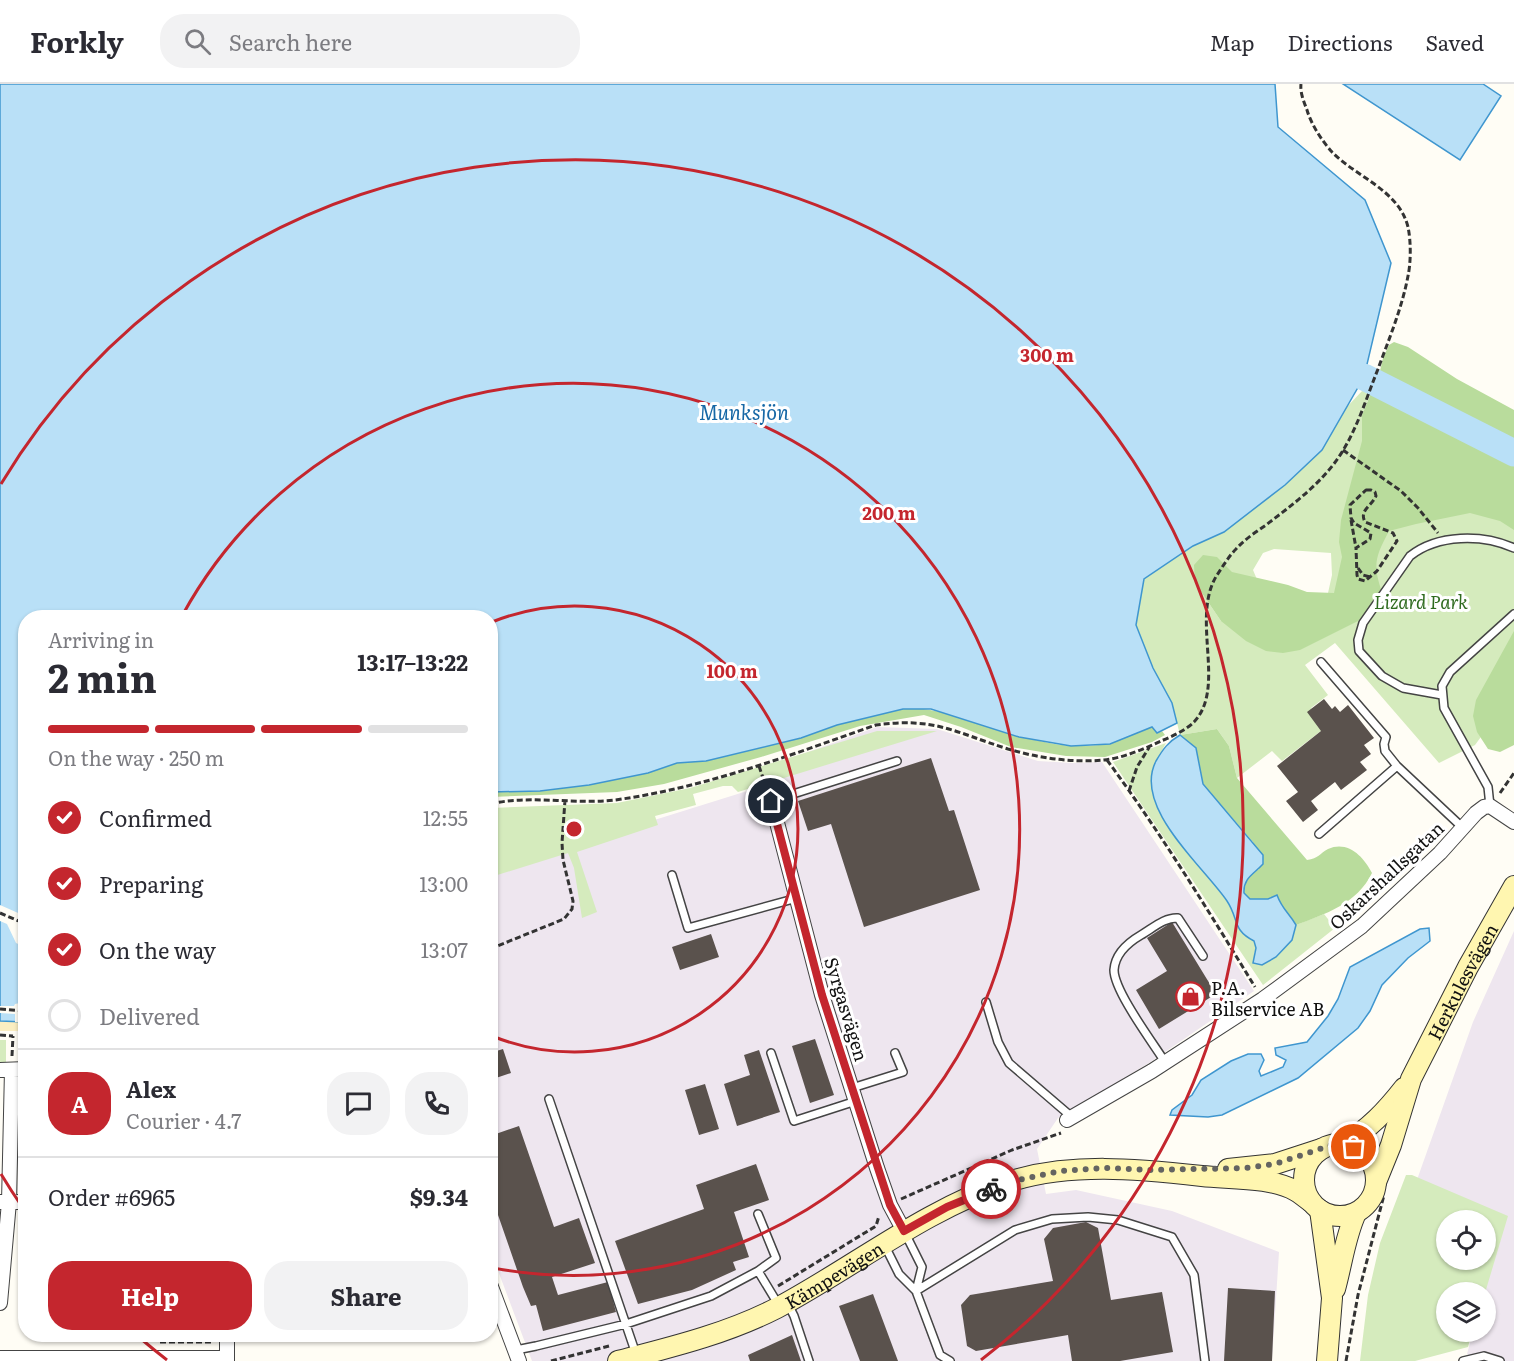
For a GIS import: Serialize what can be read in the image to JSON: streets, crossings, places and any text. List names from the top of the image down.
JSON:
{
  "streets": {
    "main road": ["Herkulesvägen", "Kämpevägen"],
    "street": ["Oskarshallsgatan", "Syrgasvägen"]
  },
  "crossings": [
    ["Herkulesvägen", "Kämpevägen"],
    ["Syrgasvägen", "Kämpevägen"]
  ],
  "water": ["Munksjön"],
  "parks": ["Lizard Park"],
  "places": {
    "shop": ["P.A. Bilservice AB"]
  },
  "page": {
    "header": "Forkly",
    "search": "Search here",
    "nav": ["Map", "Directions", "Saved"],
    "heading": ["2 min", "Arriving in", "13:17–13:22"],
    "panel": [
      "Alex",
      "Courier · 4.7",
      "Order #6965",
      "$9.34"
    ],
    "bar": "On the way · 250 m",
    "list": [
      ["Confirmed", "12:55"],
      ["Preparing", "13:00"],
      ["On the way", "13:07"],
      "Delivered"
    ],
    "round": "A",
    "buttons": ["Help", "Share"]
  },
  "rings": ["300 m", "200 m", "100 m"]
}
